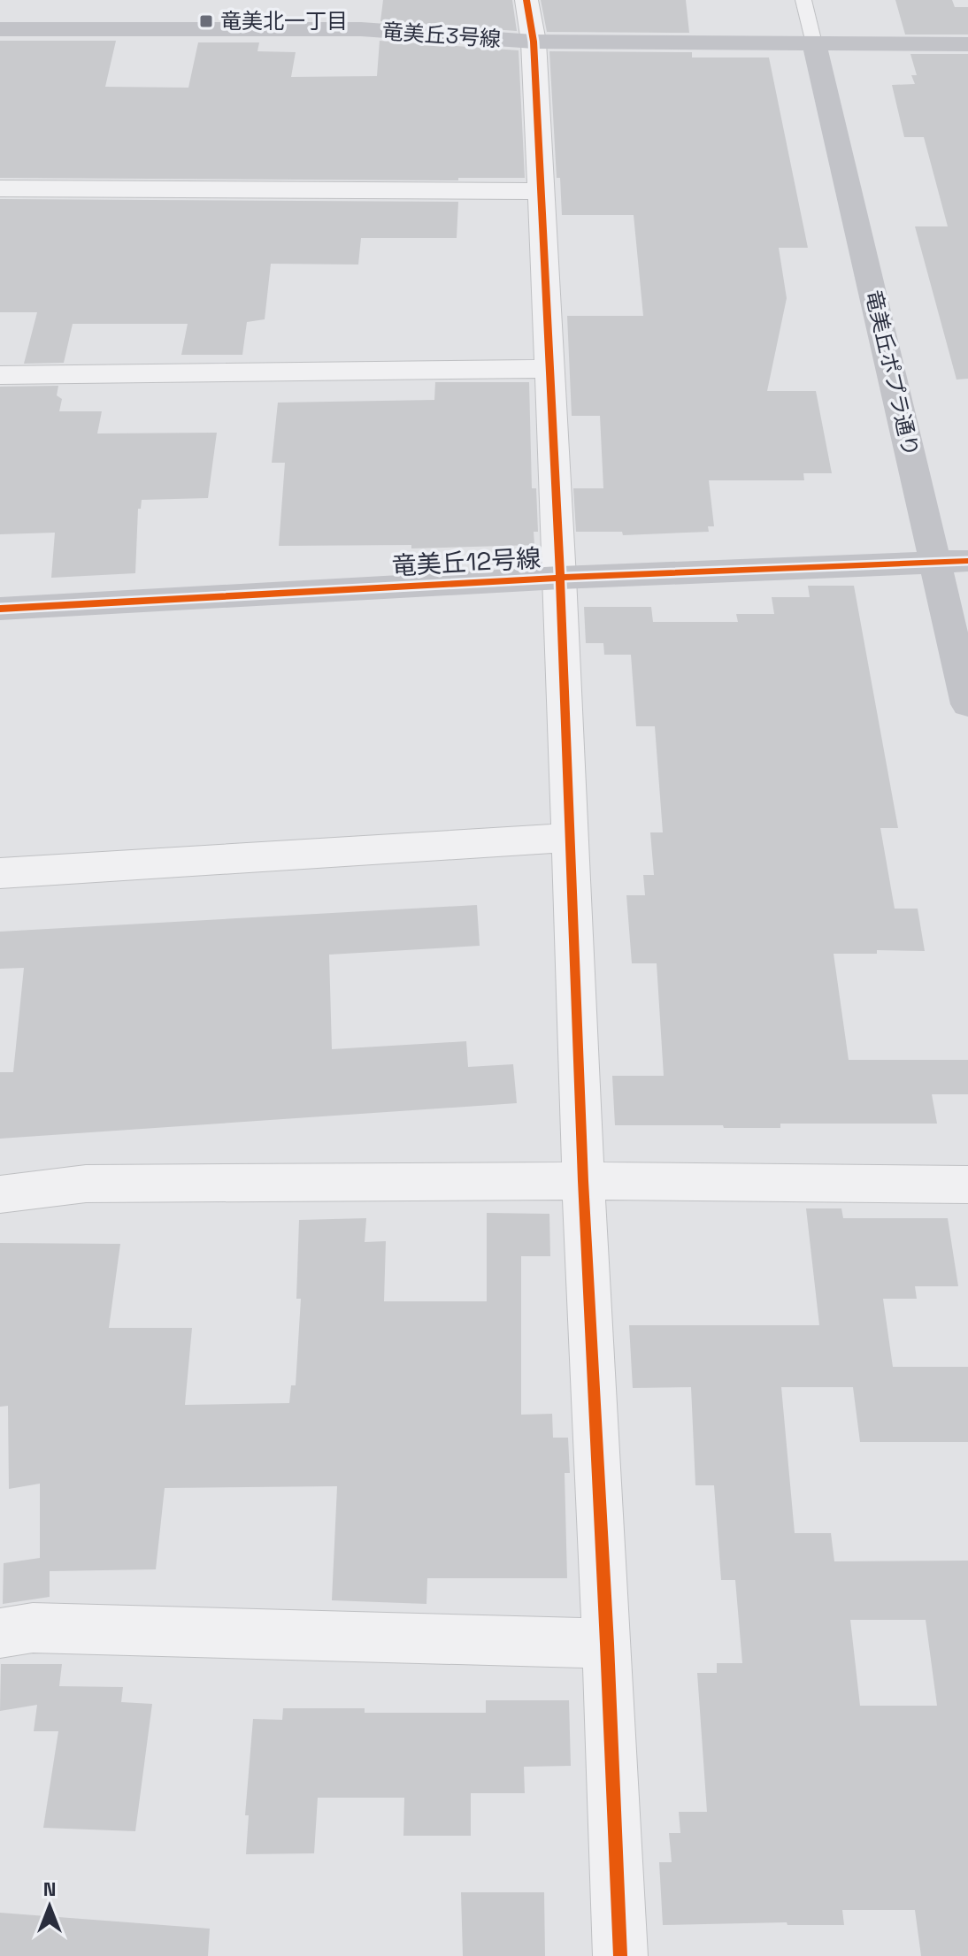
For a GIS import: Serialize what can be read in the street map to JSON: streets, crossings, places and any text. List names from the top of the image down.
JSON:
{
  "streets": {
    "street": ["竜美丘3号線", "竜美丘ポプラ通り", "竜美丘12号線"]
  },
  "crossings": [
    ["竜美丘3号線", "竜美丘ポプラ通り"],
    ["竜美丘ポプラ通り", "竜美丘12号線"]
  ],
  "places": {
    "transit": ["竜美北一丁目"]
  },
  "north": "top"
}
